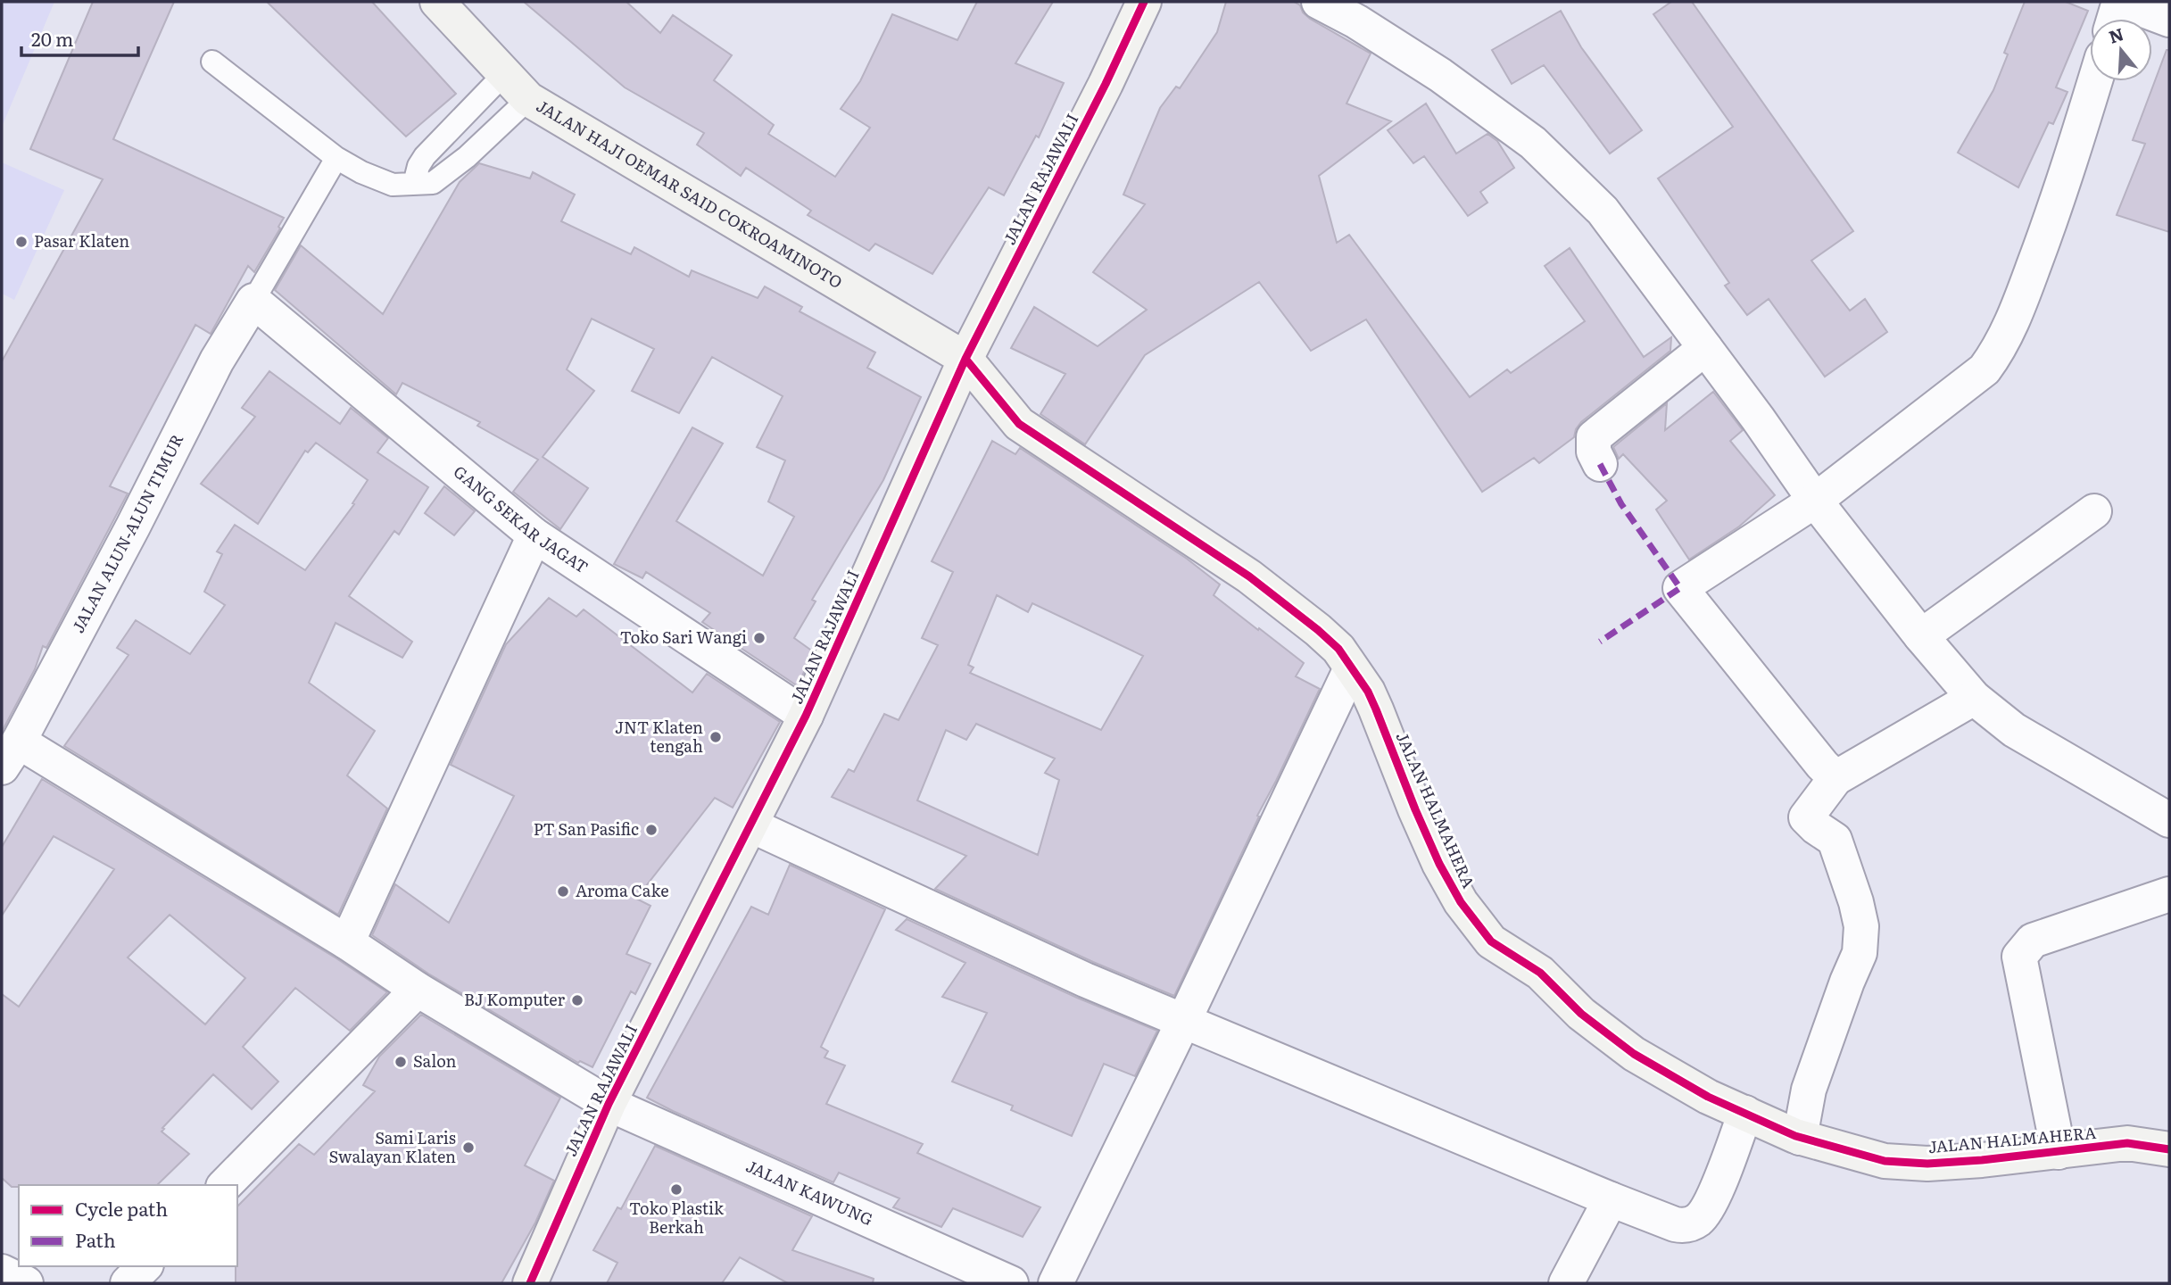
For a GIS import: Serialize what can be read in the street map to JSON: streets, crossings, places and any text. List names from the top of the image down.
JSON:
{
  "streets": {
    "street": [
      "JALAN RAJAWALI",
      "JALAN HAJI OEMAR SAID COKROAMINOTO",
      "GANG SEKAR JAGAT",
      "JALAN ALUN-ALUN TIMUR",
      "JALAN HALMAHERA",
      "JALAN KAWUNG"
    ]
  },
  "crossings": [
    ["JALAN RAJAWALI", "JALAN HAJI OEMAR SAID COKROAMINOTO"],
    ["JALAN RAJAWALI", "GANG SEKAR JAGAT"],
    ["JALAN RAJAWALI", "JALAN HALMAHERA"],
    ["JALAN RAJAWALI", "JALAN KAWUNG"],
    ["JALAN HAJI OEMAR SAID COKROAMINOTO", "JALAN HALMAHERA"],
    ["GANG SEKAR JAGAT", "JALAN ALUN-ALUN TIMUR"],
    ["JALAN ALUN-ALUN TIMUR", "JALAN KAWUNG"]
  ],
  "places": [
    "Pasar Klaten",
    "Toko Sari Wangi",
    "JNT Klaten tengah",
    "PT San Pasific",
    "Aroma Cake",
    "BJ Komputer",
    "Salon",
    "Sami Laris Swalayan Klaten",
    "Toko Plastik Berkah"
  ],
  "legend": ["Cycle path", "Path"],
  "scale_bar": "20 m",
  "north": "top"
}
